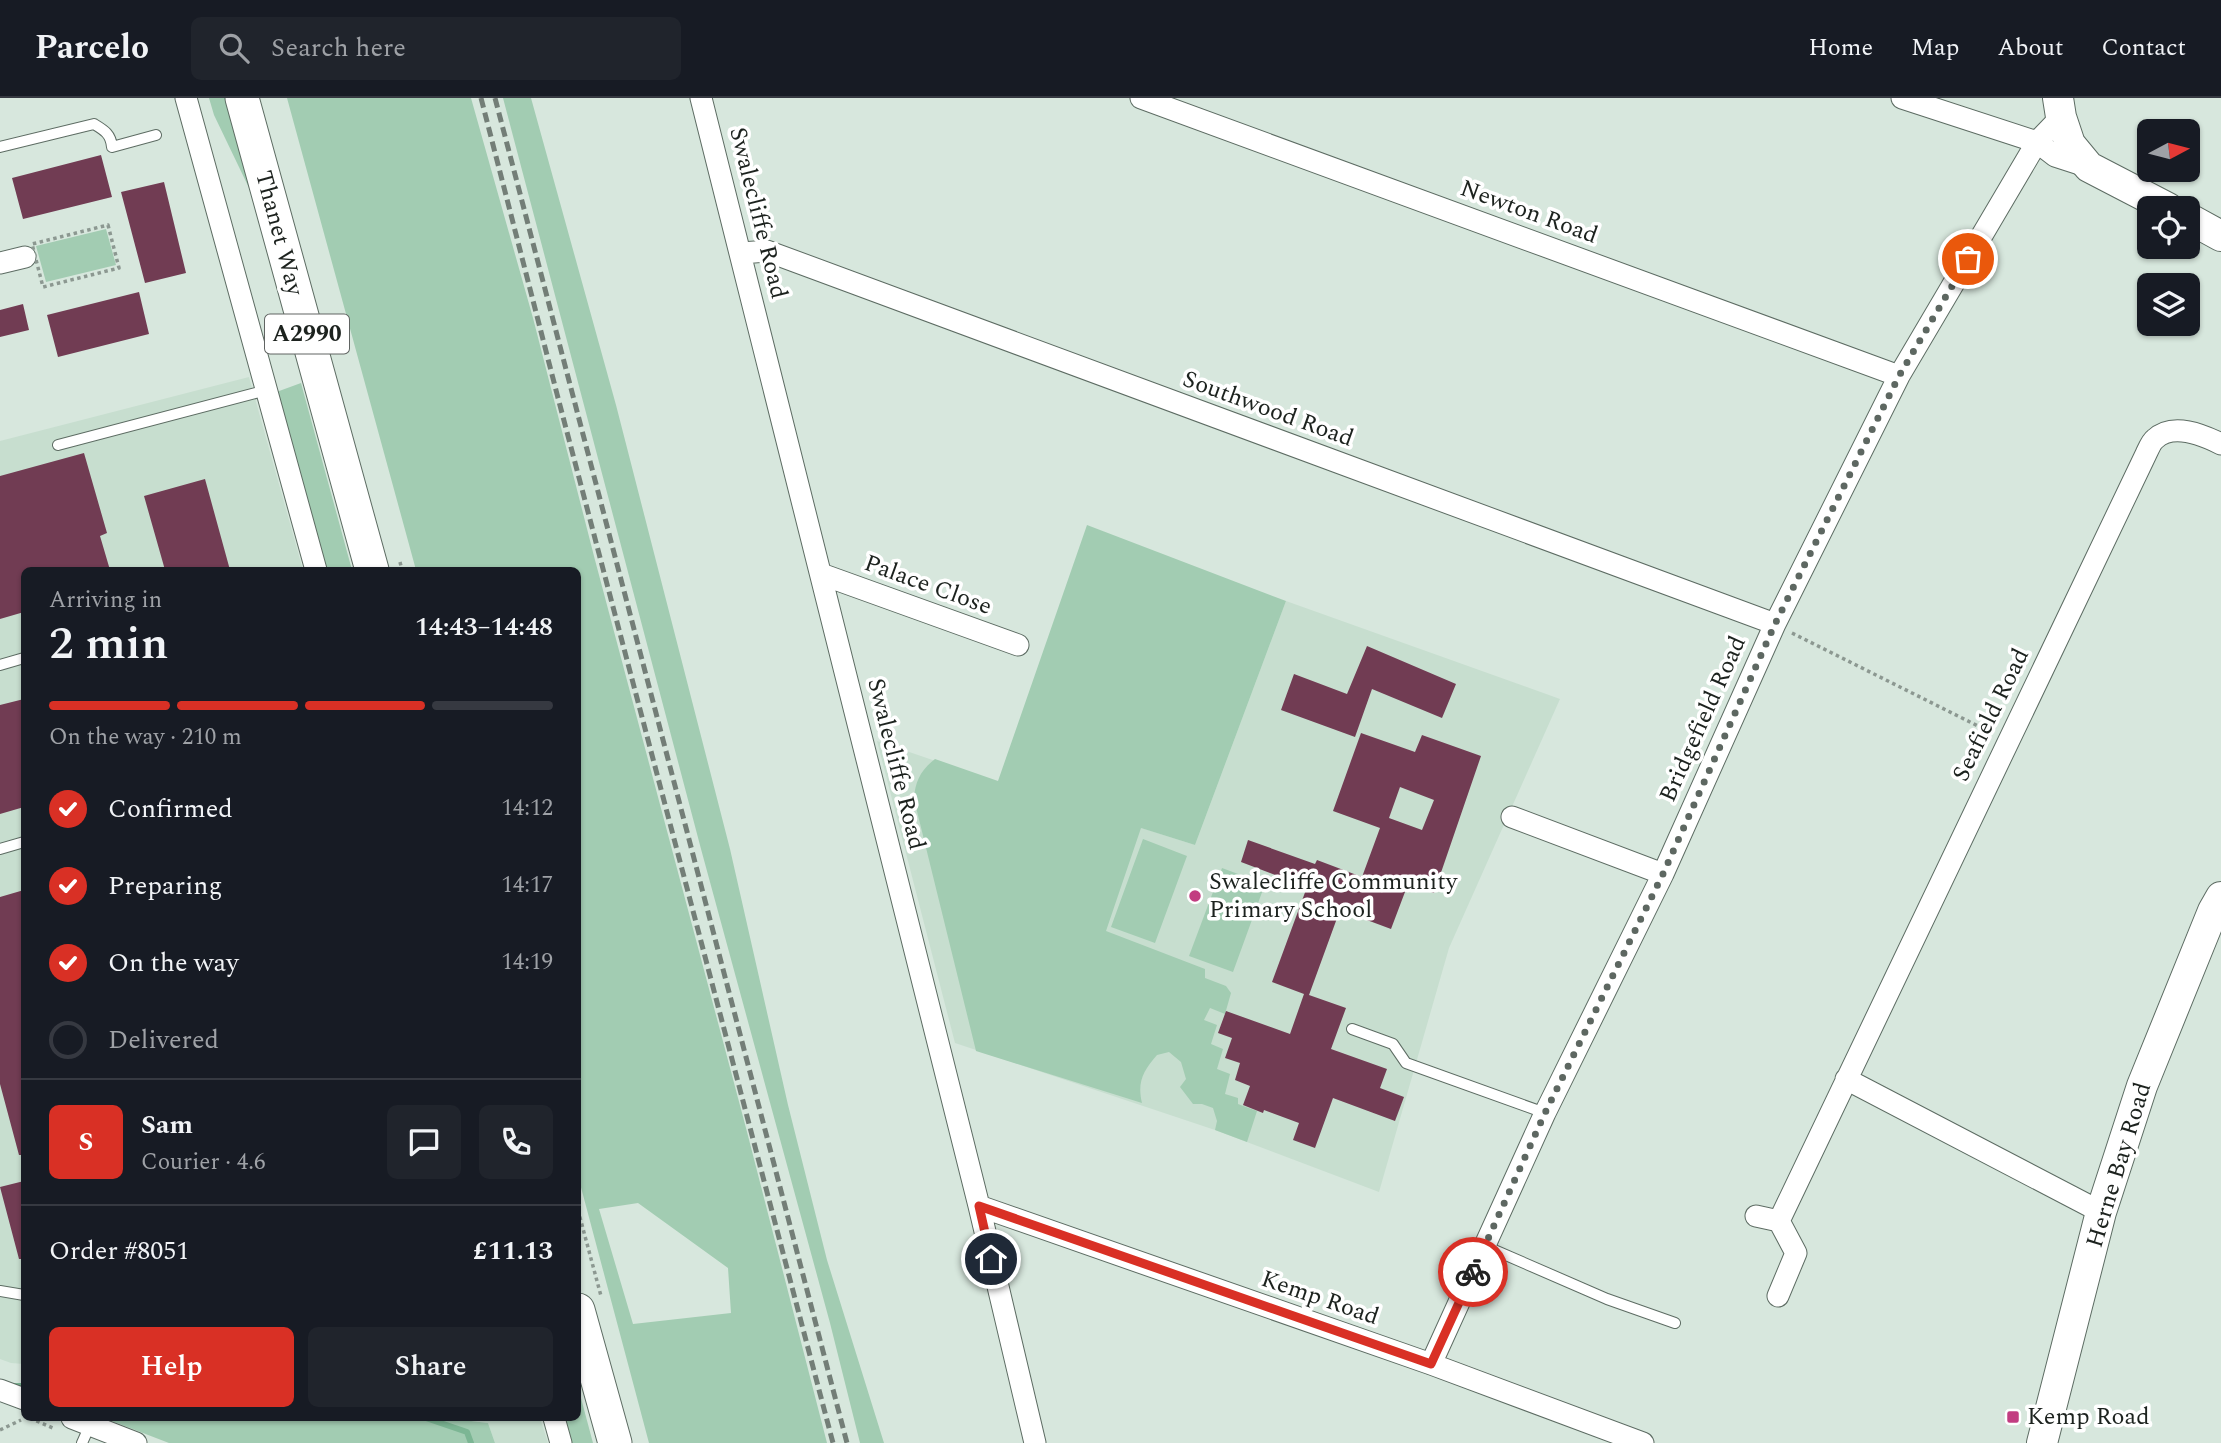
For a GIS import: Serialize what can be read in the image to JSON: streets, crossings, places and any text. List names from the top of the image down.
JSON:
{
  "streets": {
    "main road": ["Thanet Way", "A2990", "Herne Bay Road"],
    "street": [
      "Newton Road",
      "Swalecliffe Road",
      "Southwood Road",
      "Palace Close",
      "Seafield Road",
      "Bridgefield Road",
      "Kemp Road"
    ]
  },
  "crossings": [
    ["Newton Road", "Bridgefield Road"],
    ["Swalecliffe Road", "Southwood Road"],
    ["Swalecliffe Road", "Palace Close"],
    ["Swalecliffe Road", "Kemp Road"],
    ["Southwood Road", "Bridgefield Road"],
    ["Bridgefield Road", "Kemp Road"]
  ],
  "places": {
    "other": ["Swalecliffe Community Primary School"],
    "transit": ["Kemp Road"]
  },
  "north": "right",
  "page": {
    "header": "Parcelo",
    "search": "Search here",
    "nav": [
      "Home",
      "Map",
      "About",
      "Contact"
    ],
    "heading": ["2 min", "Arriving in", "14:43–14:48"],
    "panel": [
      "Sam",
      "Courier · 4.6",
      "Order #8051",
      "£11.13"
    ],
    "bar": "On the way · 210 m",
    "list": [
      ["Confirmed", "14:12"],
      ["Preparing", "14:17"],
      ["On the way", "14:19"],
      "Delivered"
    ],
    "round": "S",
    "buttons": ["Help", "Share"]
  }
}
